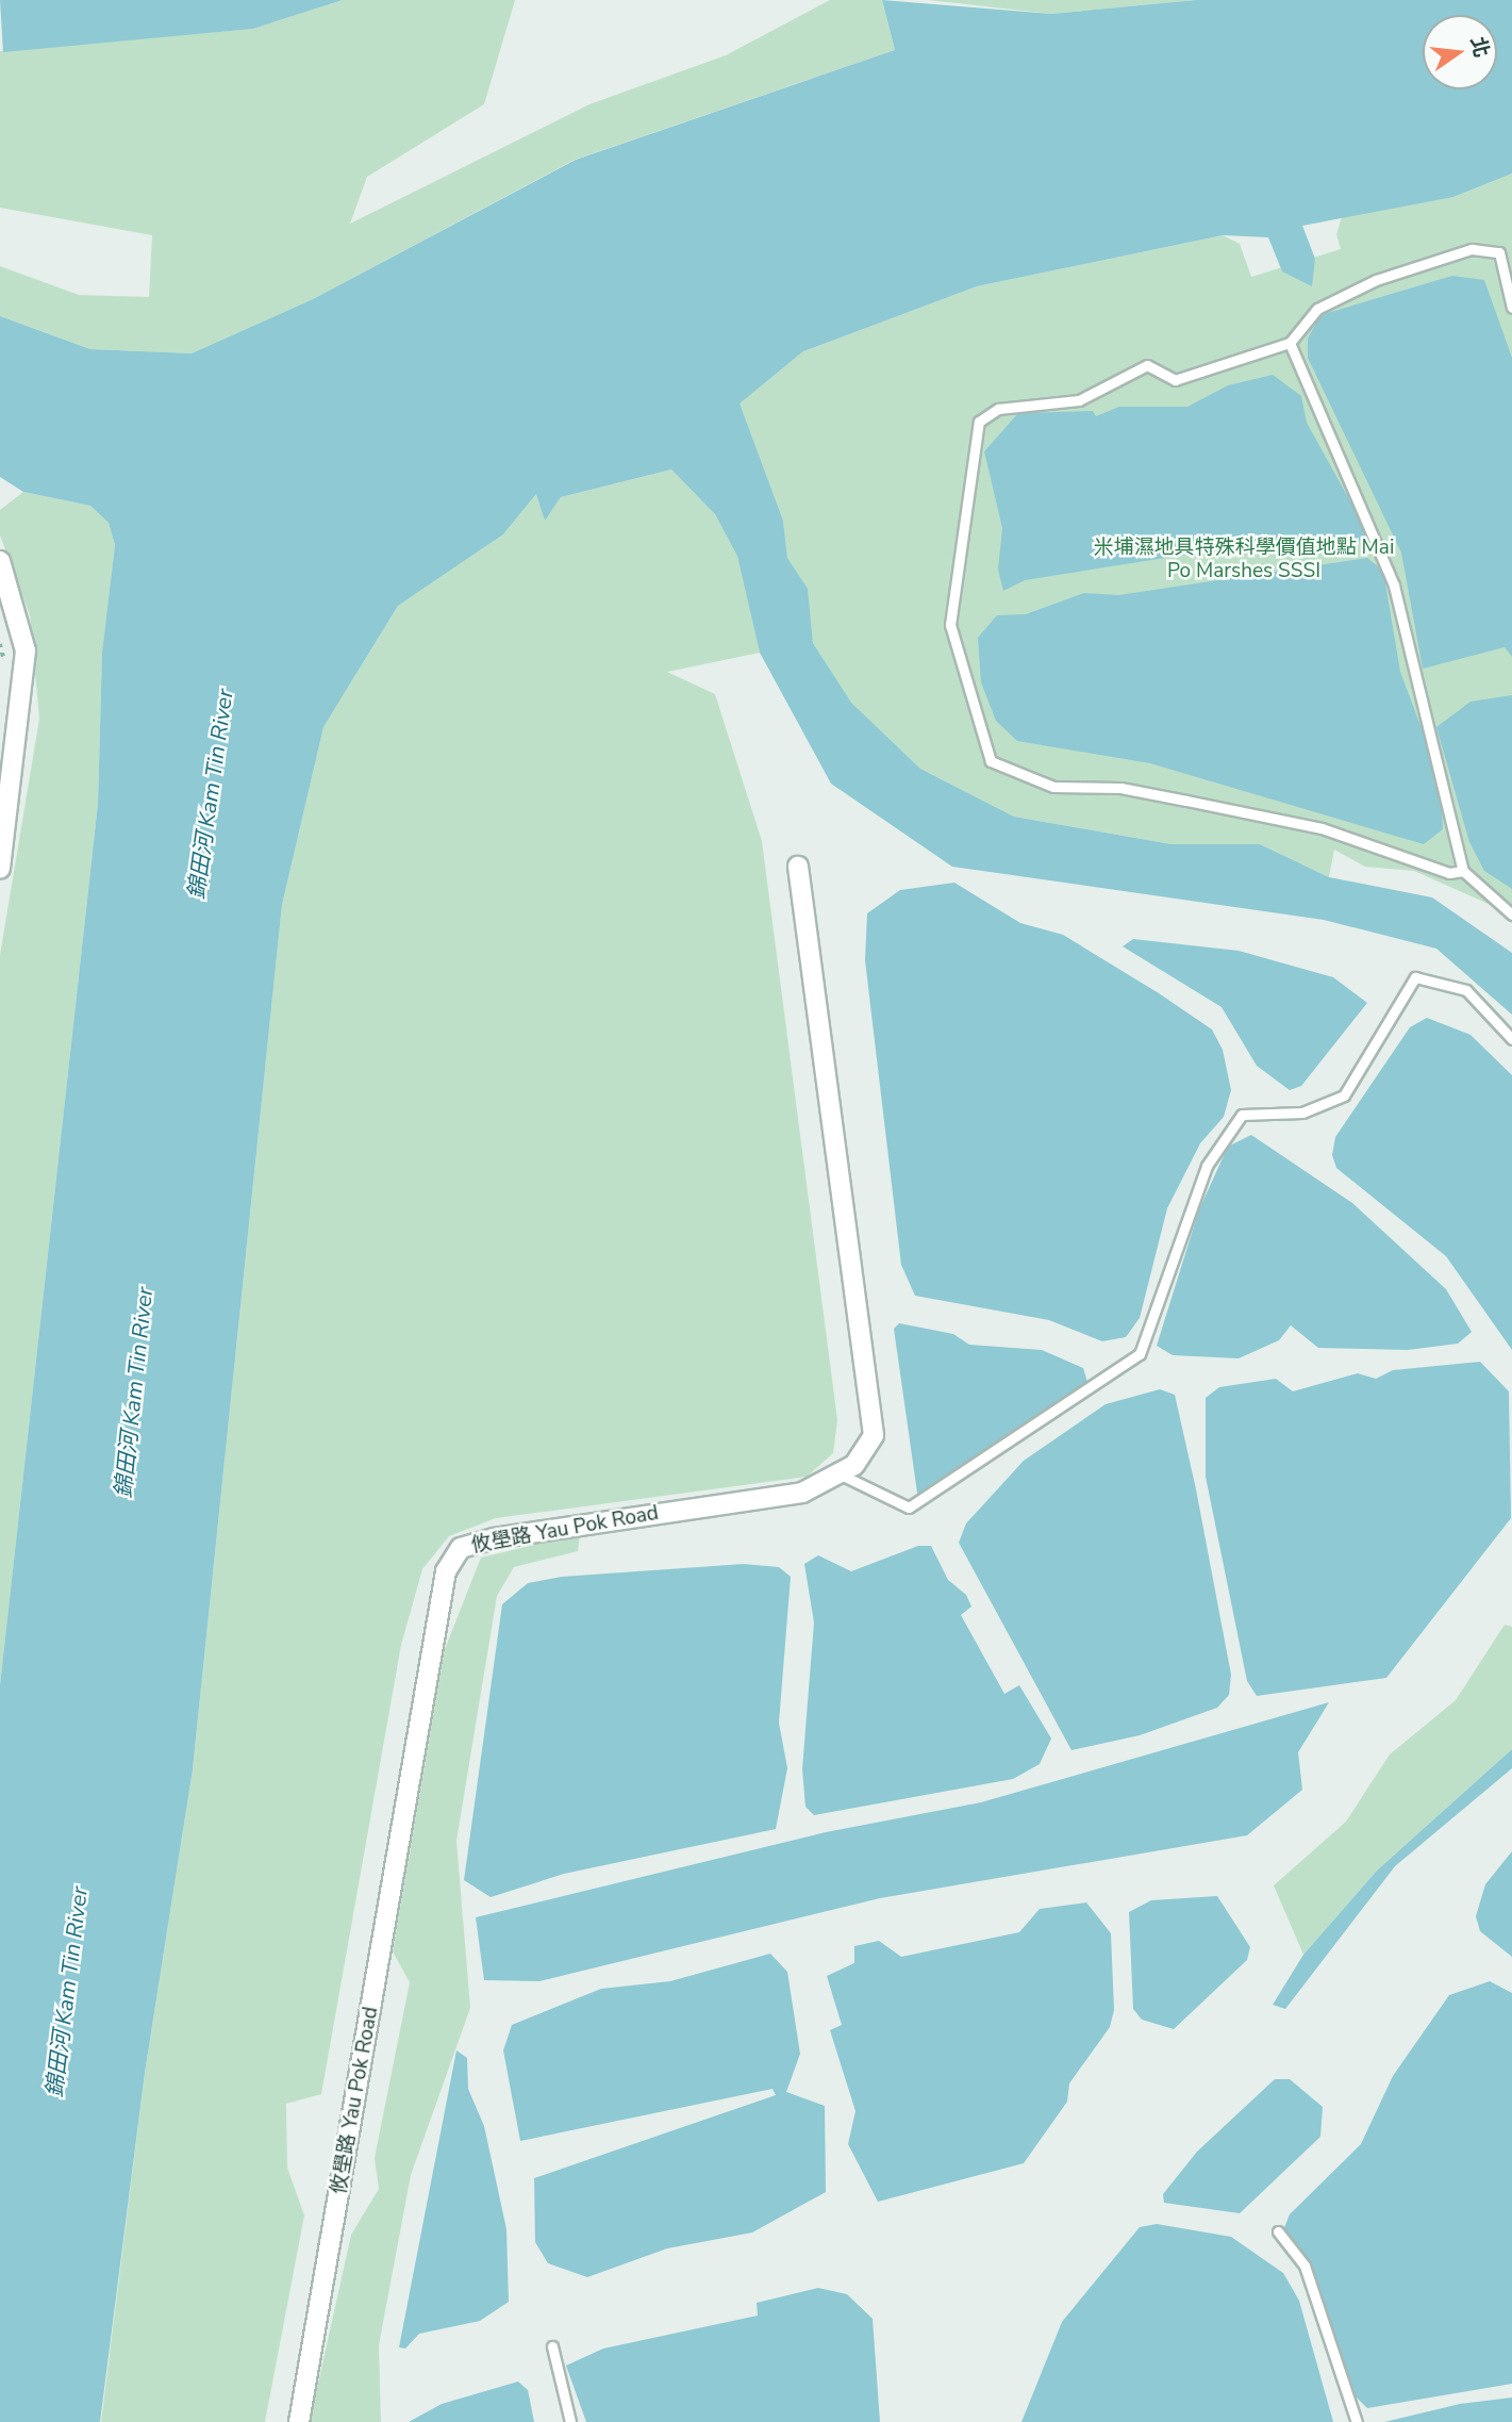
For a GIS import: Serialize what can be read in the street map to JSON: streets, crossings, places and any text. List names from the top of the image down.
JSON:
{
  "streets": {
    "street": ["攸壆路 Yau Pok Road"]
  },
  "water": ["錦田河 Kam Tin River"],
  "parks": ["米埔濕地具特殊科學價值地點 Mai Po Marshes SSSI"],
  "north": "right"
}
